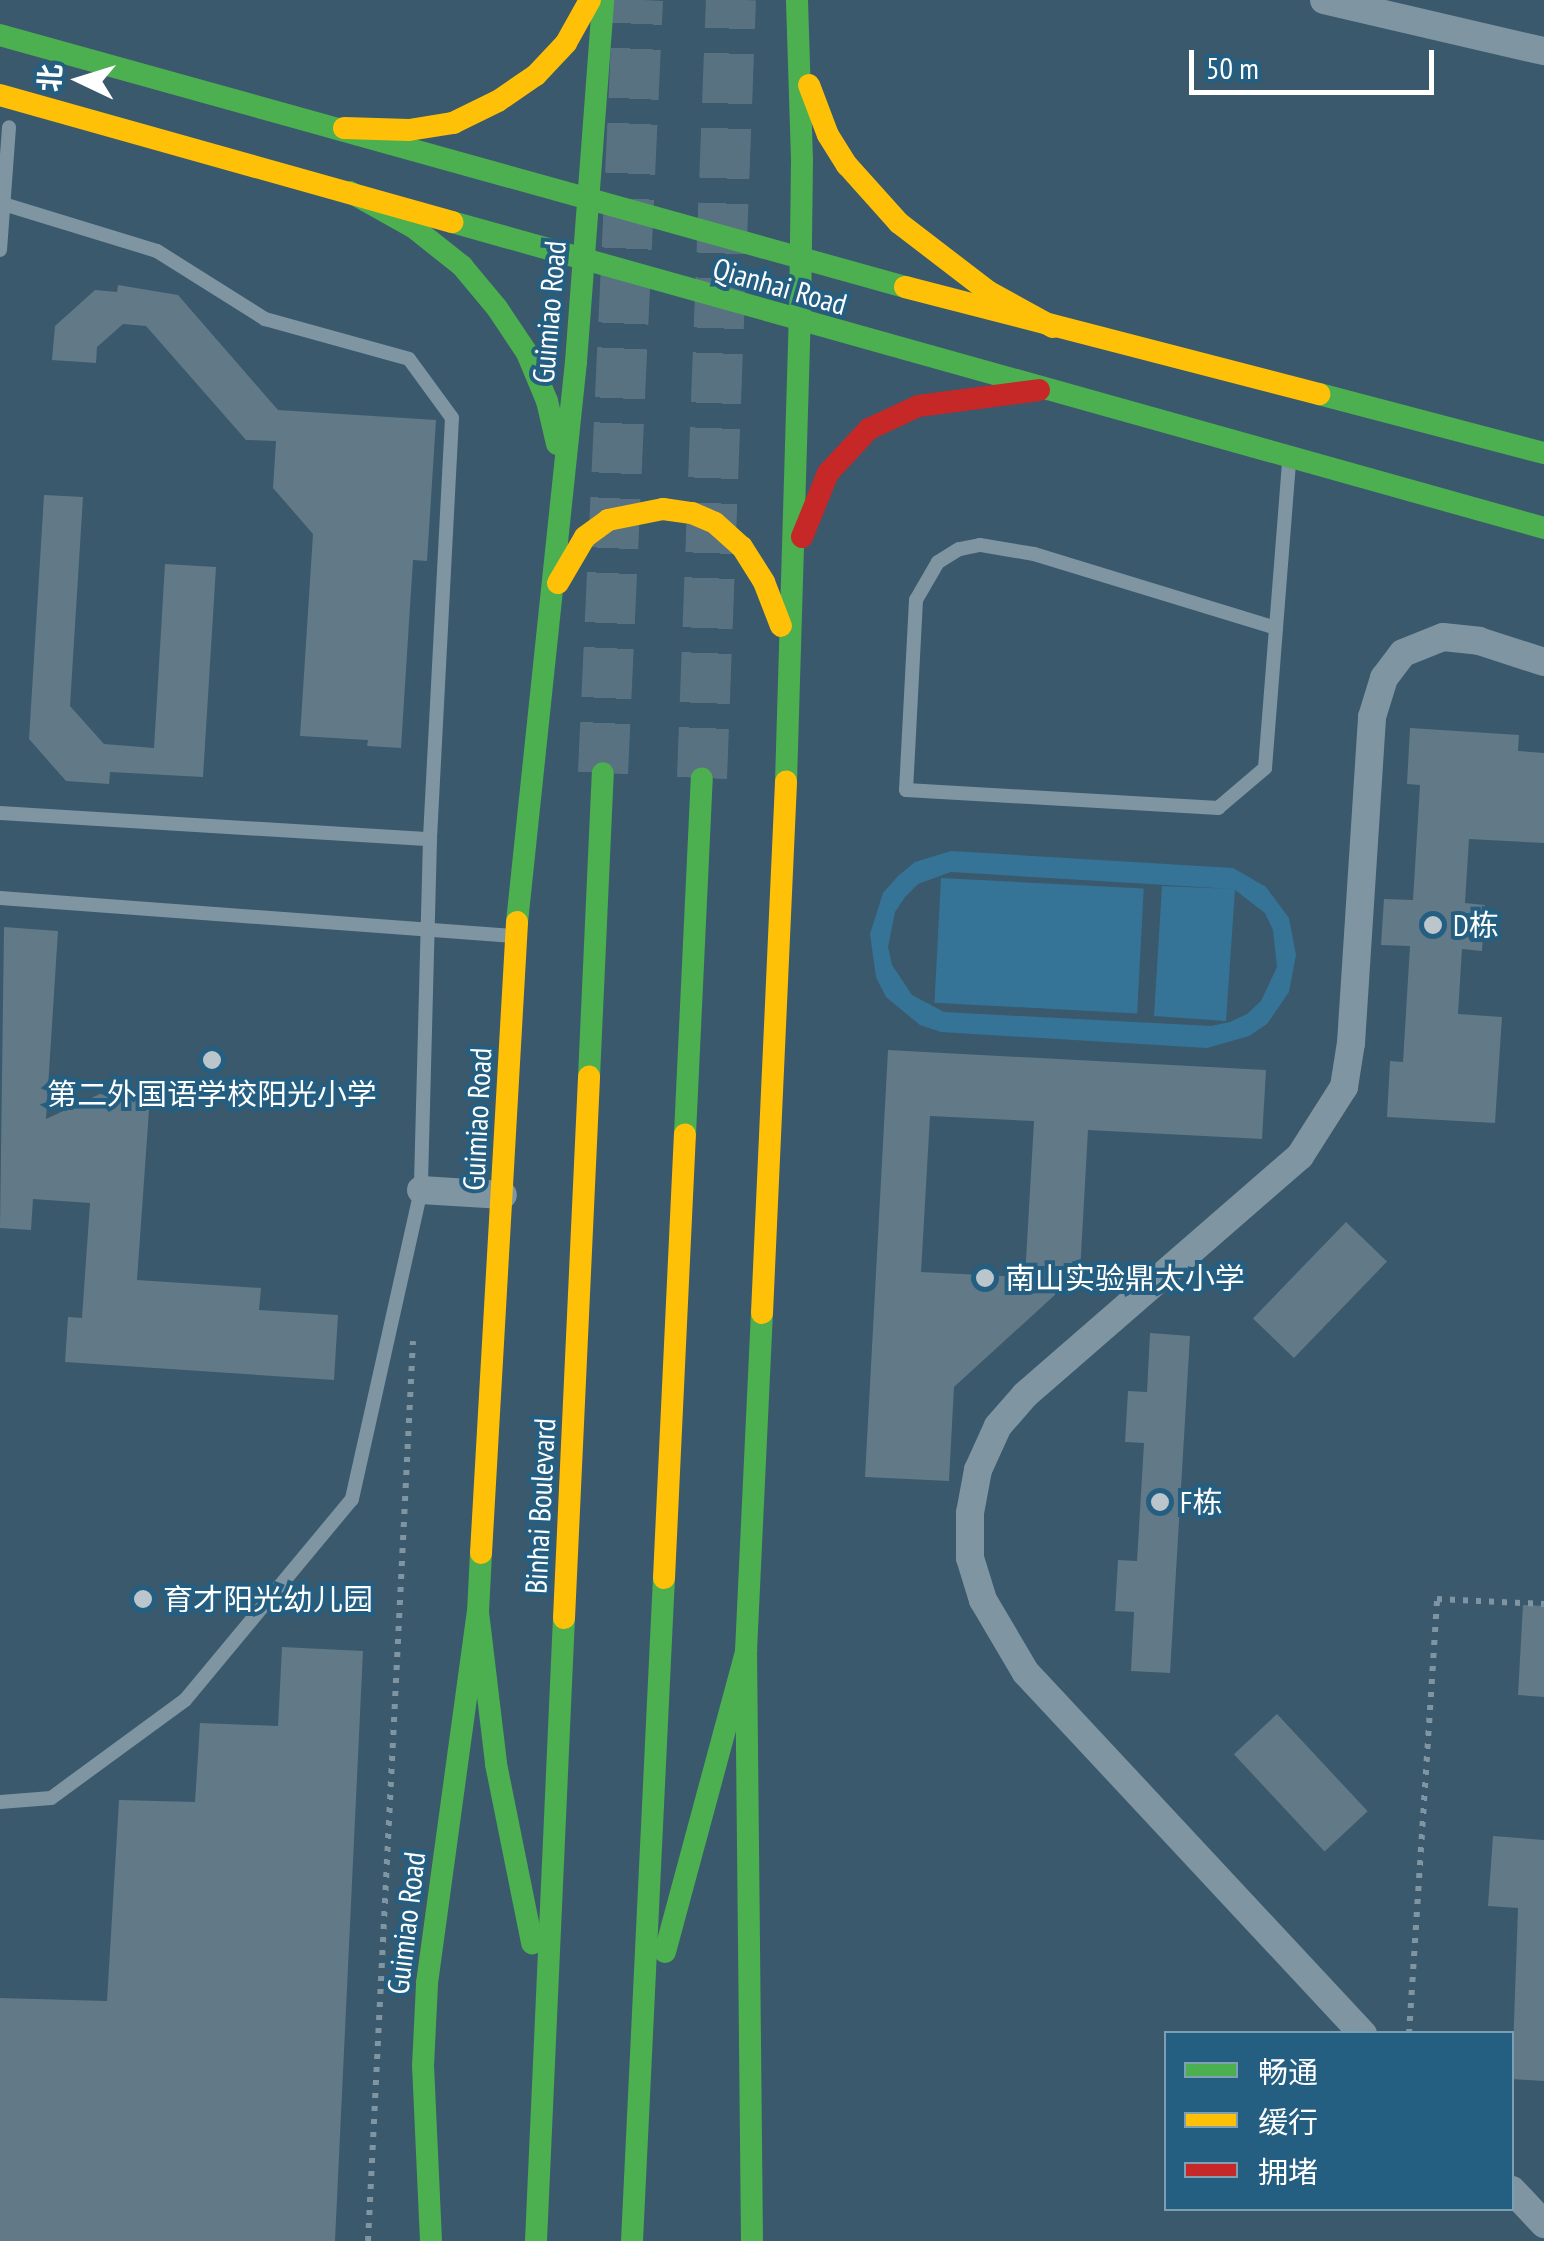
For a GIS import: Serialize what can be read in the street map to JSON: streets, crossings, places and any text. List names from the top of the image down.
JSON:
{
  "streets": {
    "main road": ["Qianhai Road", "Guimiao Road", "Binhai Boulevard"]
  },
  "crossings": [
    ["Qianhai Road", "Guimiao Road"]
  ],
  "places": [
    "D栋",
    "第二外国语学校阳光小学",
    "南山实验鼎太小学",
    "F栋",
    "育才阳光幼儿园"
  ],
  "legend": ["畅通", "缓行", "拥堵"],
  "scale_bar": "50 m",
  "north": "left"
}
